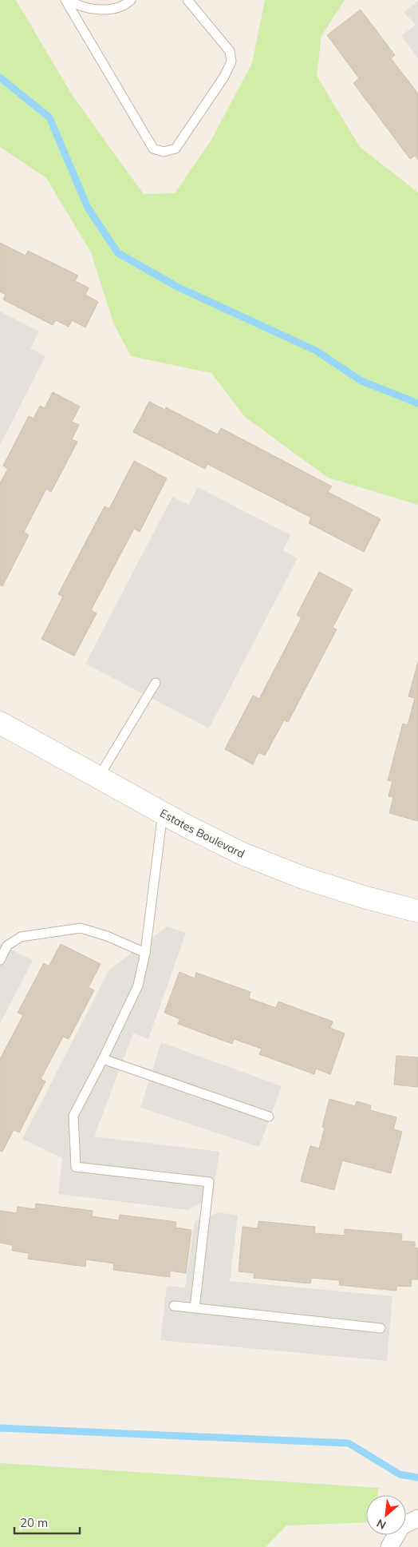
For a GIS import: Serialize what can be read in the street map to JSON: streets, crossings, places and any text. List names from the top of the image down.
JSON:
{
  "streets": {
    "street": ["Estates Boulevard"]
  },
  "scale_bar": "20 m",
  "north": "bottom left"
}
